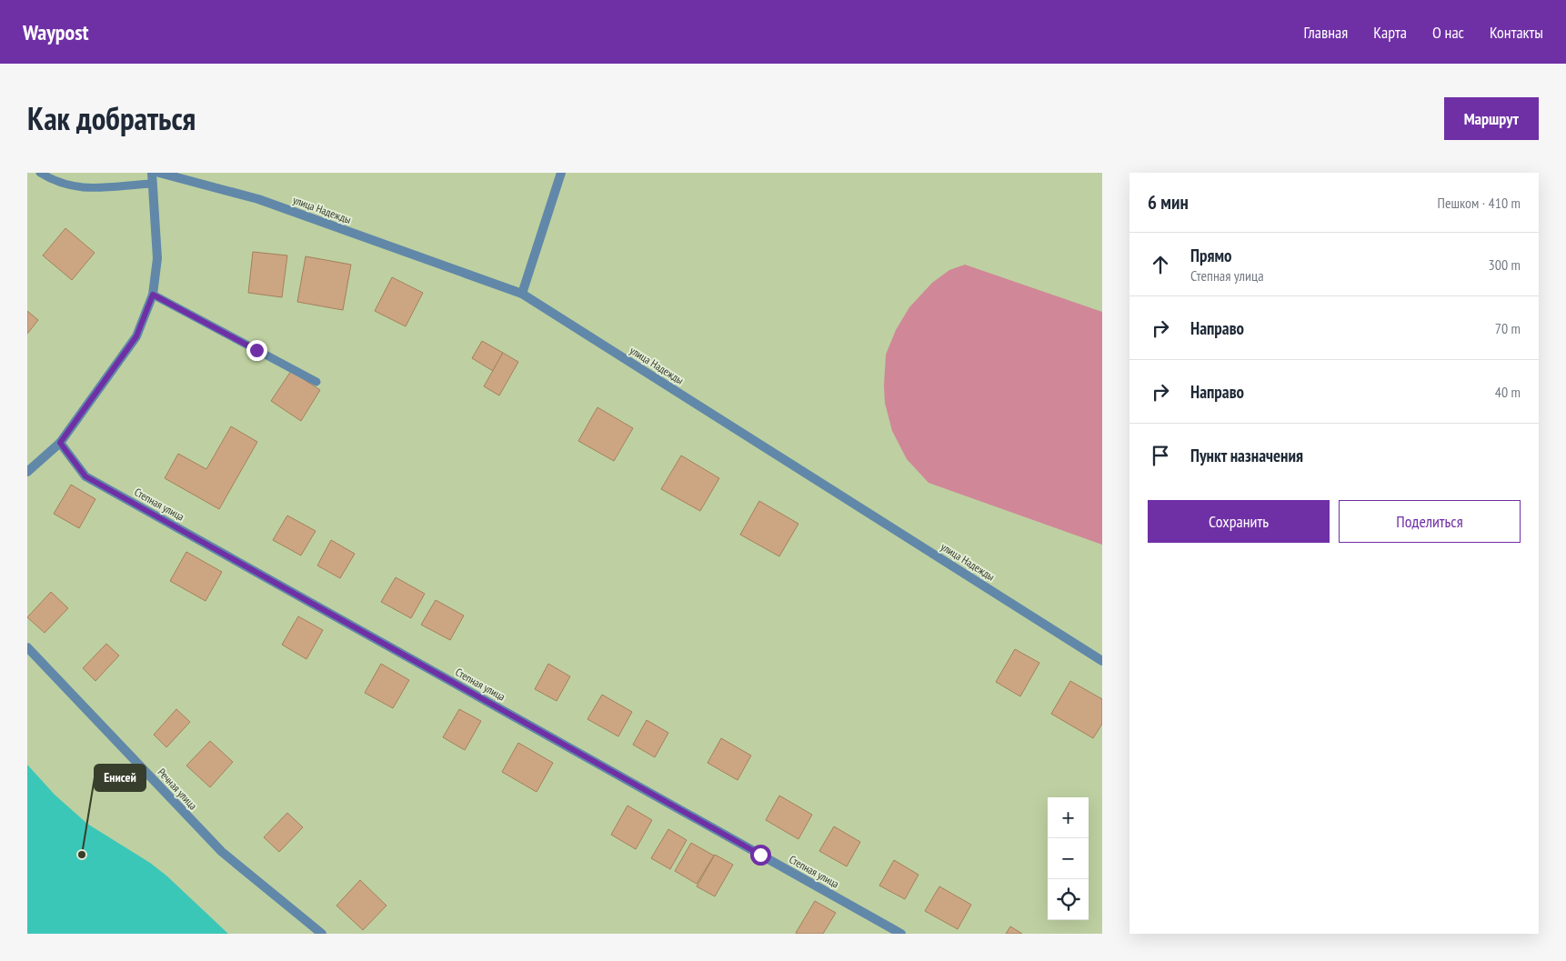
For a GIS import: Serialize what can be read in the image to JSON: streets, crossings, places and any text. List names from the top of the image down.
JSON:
{
  "streets": {
    "street": ["улица Надежды", "Степная улица", "Речная улица"]
  },
  "places": ["Енисей"],
  "page": {
    "header": "Waypost",
    "nav": [
      "Главная",
      "Карта",
      "О нас",
      "Контакты"
    ],
    "title": "Как добраться",
    "buttons": [
      "Маршрут",
      ["Сохранить", "Поделиться"]
    ],
    "heading": ["6 мин", "Пешком · 410 m"],
    "list": [
      ["Прямо", "Степная улица", "300 m"],
      ["Направо", "70 m"],
      ["Направо", "40 m"],
      "Пункт назначения"
    ],
    "map_buttons": ["+", "−"]
  }
}
